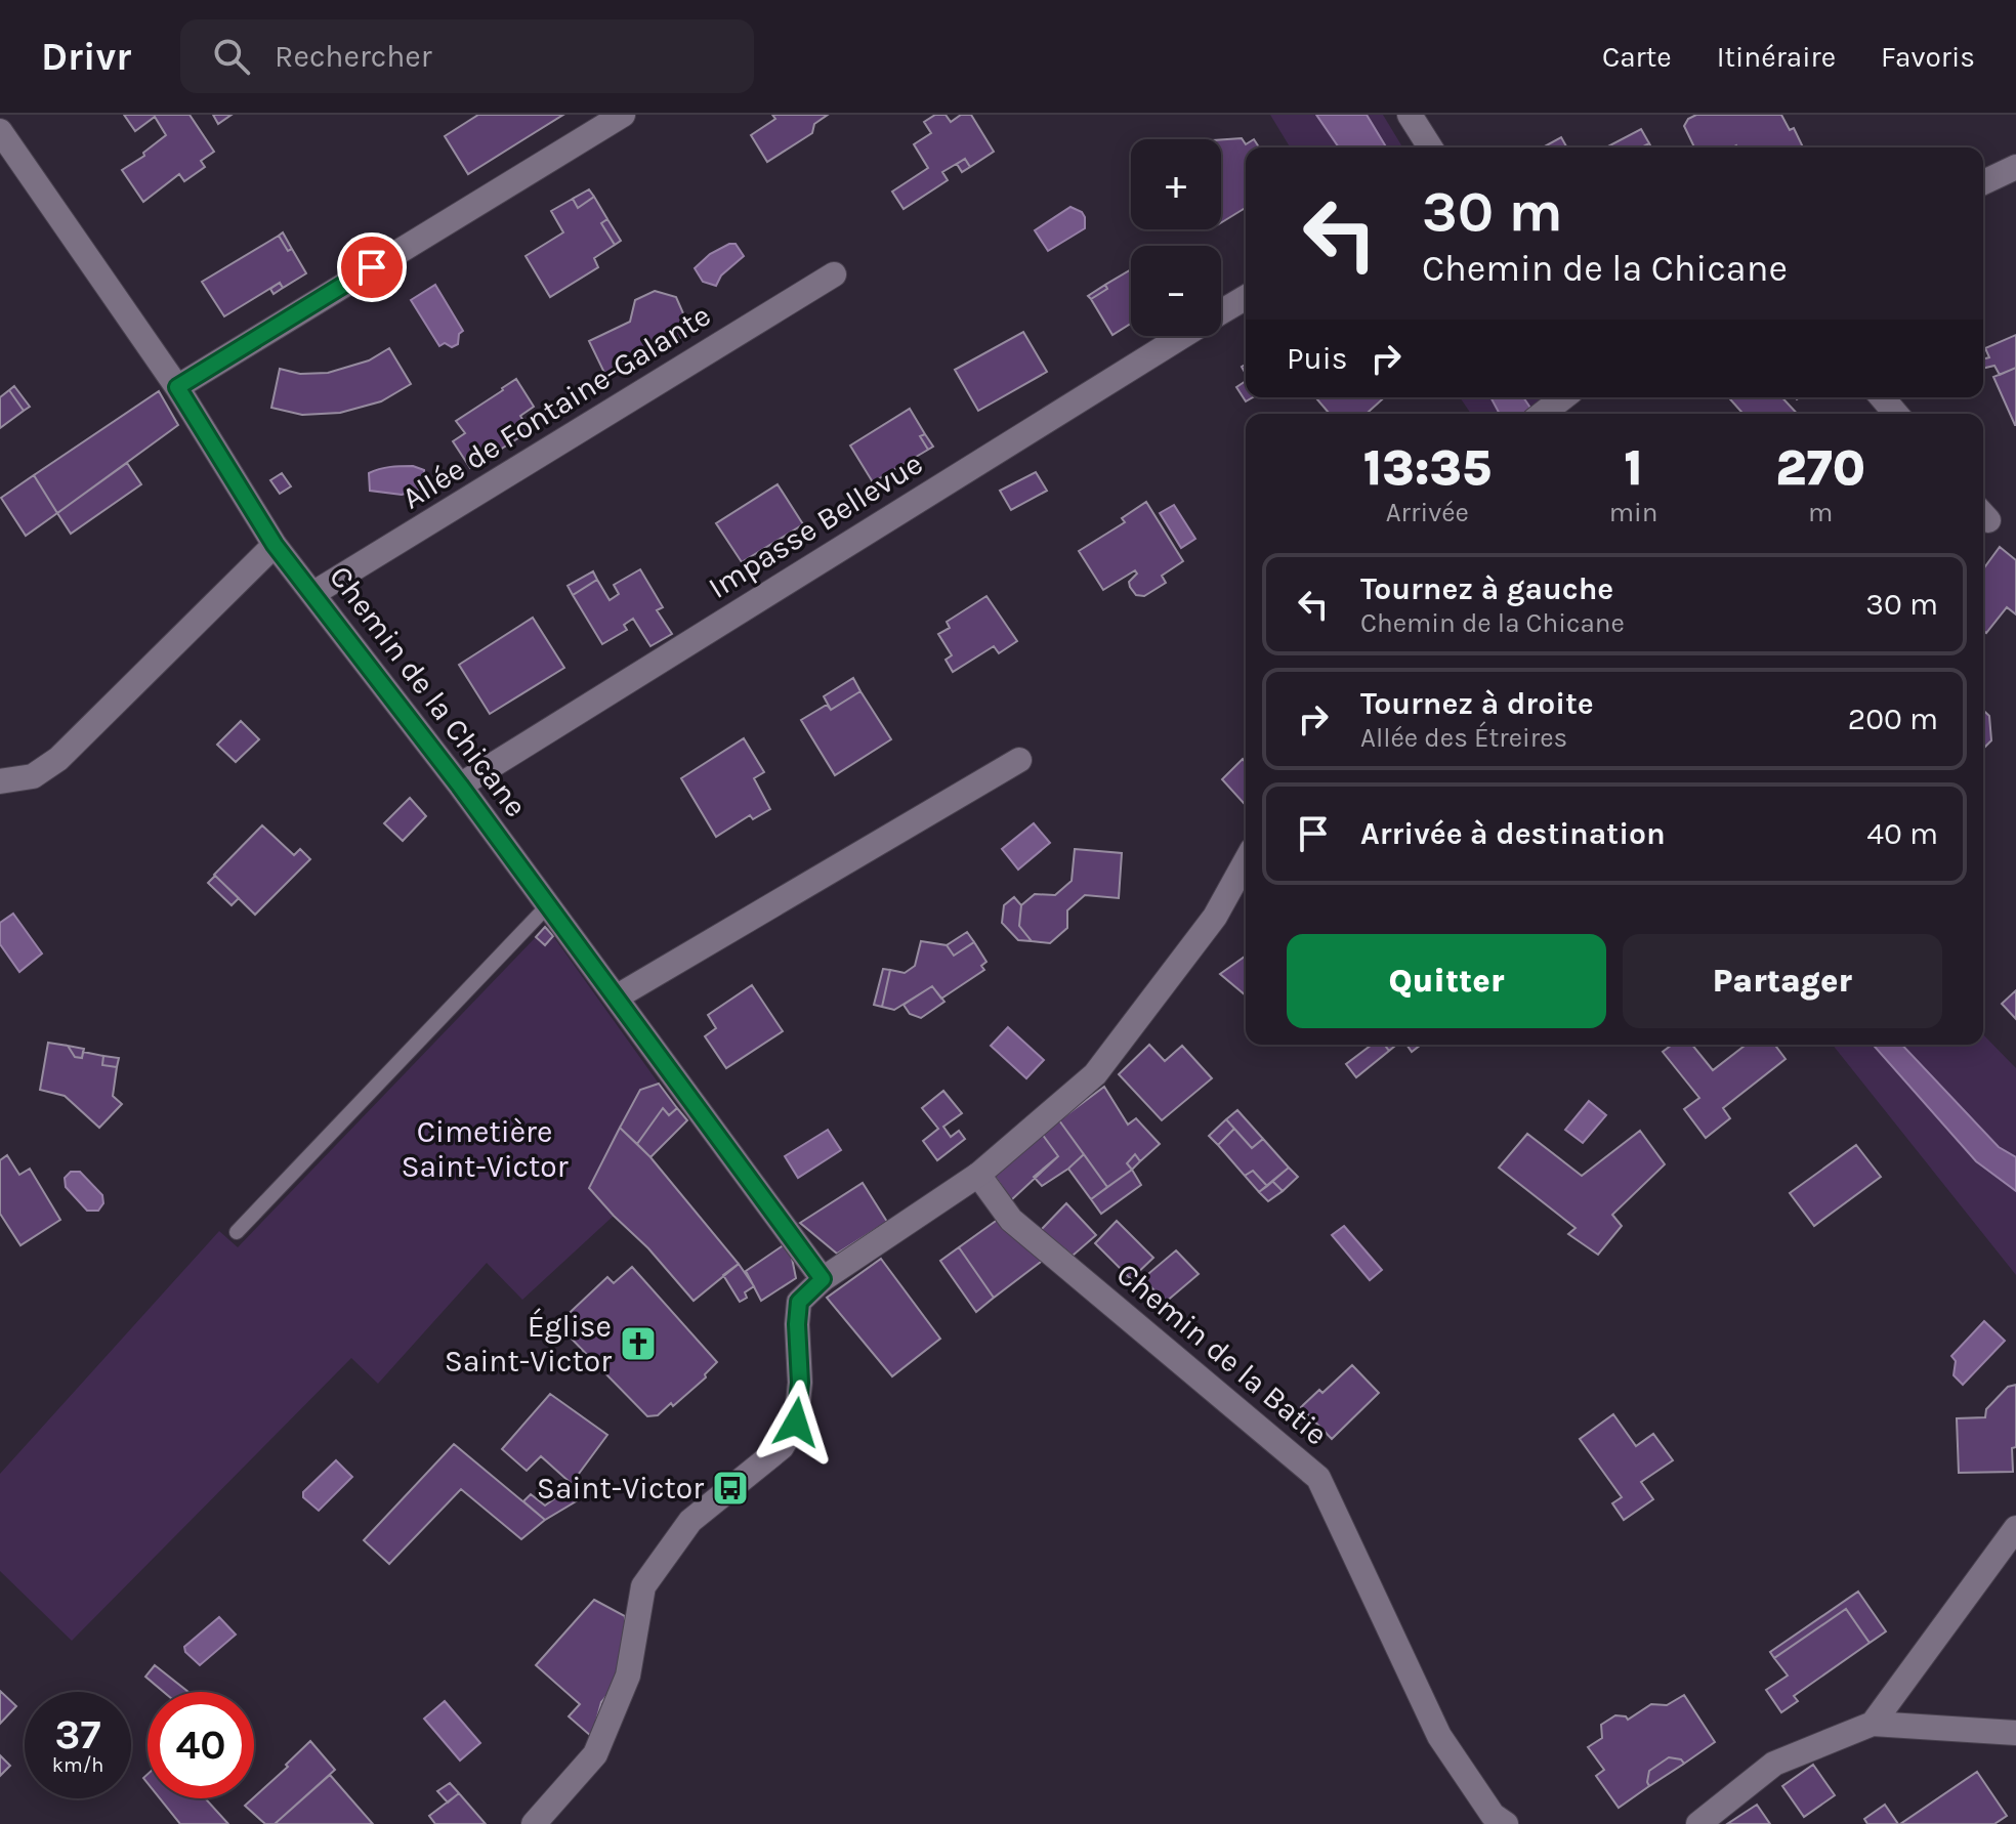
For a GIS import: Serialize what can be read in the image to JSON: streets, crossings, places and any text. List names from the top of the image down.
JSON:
{
  "streets": {
    "street": [
      "Allée de Fontaine-Galante",
      "Impasse Bellevue",
      "Chemin de la Chicane",
      "Chemin de la Batie"
    ]
  },
  "crossings": [
    ["Allée de Fontaine-Galante", "Chemin de la Chicane"],
    ["Impasse Bellevue", "Chemin de la Chicane"]
  ],
  "parks": ["Cimetière Saint-Victor"],
  "places": {
    "church": ["Église Saint-Victor"],
    "bus stop": ["Saint-Victor"]
  },
  "page": {
    "header": "Drivr",
    "search": "Rechercher",
    "nav": ["Carte", "Itinéraire", "Favoris"],
    "map_buttons": ["+", "−"],
    "turn": ["30 m", "Chemin de la Chicane"],
    "then": "Puis",
    "eta": [
      "13:35",
      "Arrivée",
      "1",
      "min",
      "270",
      "m"
    ],
    "list": [
      {
        "name": "Tournez à gauche",
        "note": "Chemin de la Chicane",
        "value": "30 m"
      },
      {
        "name": "Tournez à droite",
        "note": "Allée des Étreires",
        "value": "200 m"
      },
      {
        "name": "Arrivée à destination",
        "value": "40 m"
      }
    ],
    "buttons": ["Quitter", "Partager"],
    "speed": "37 km/h",
    "limit": "40"
  }
}
